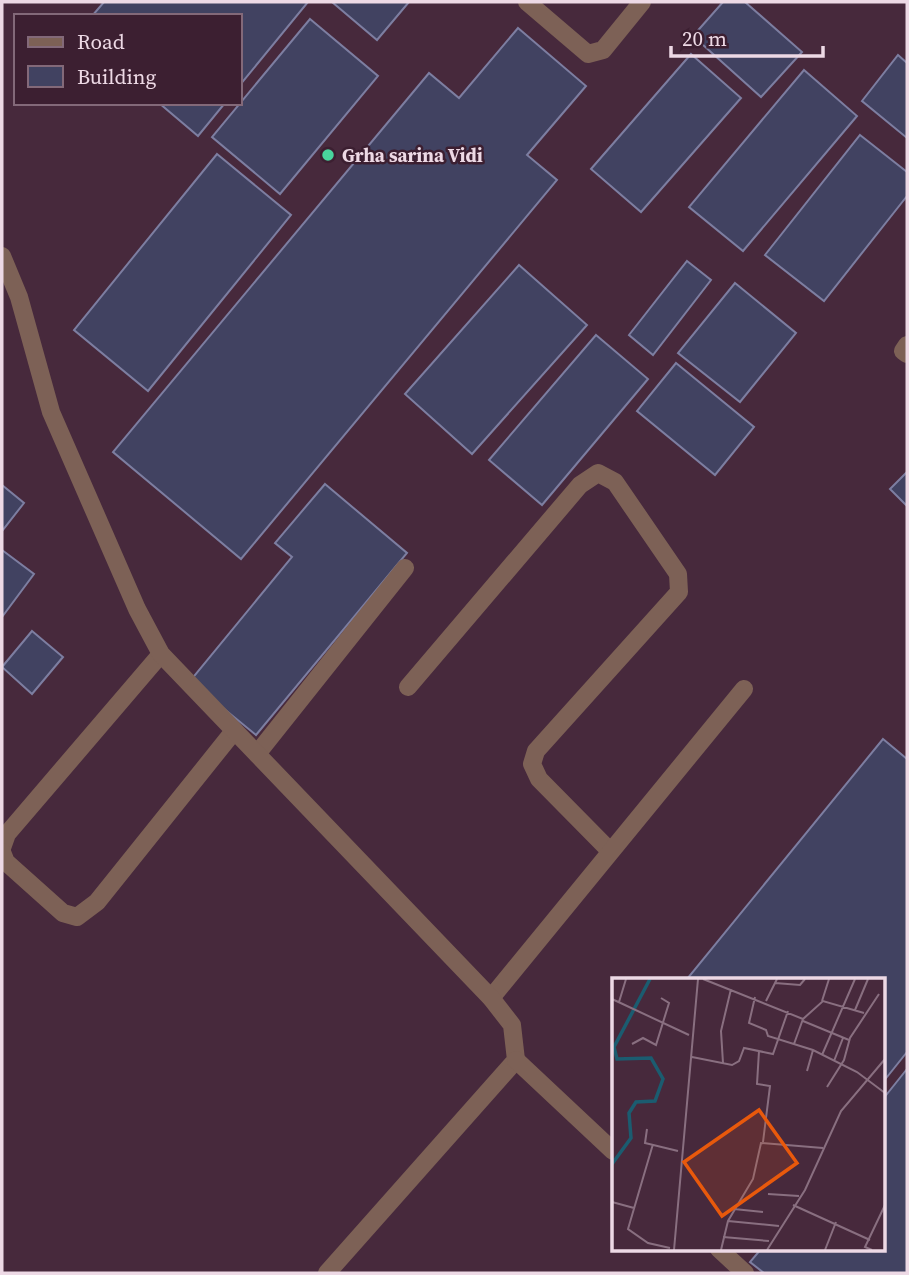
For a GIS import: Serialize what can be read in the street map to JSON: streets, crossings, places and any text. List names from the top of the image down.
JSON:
{
  "places": ["Grha sarina Vidi"],
  "legend": ["Road", "Building"],
  "scale_bar": "20 m"
}
